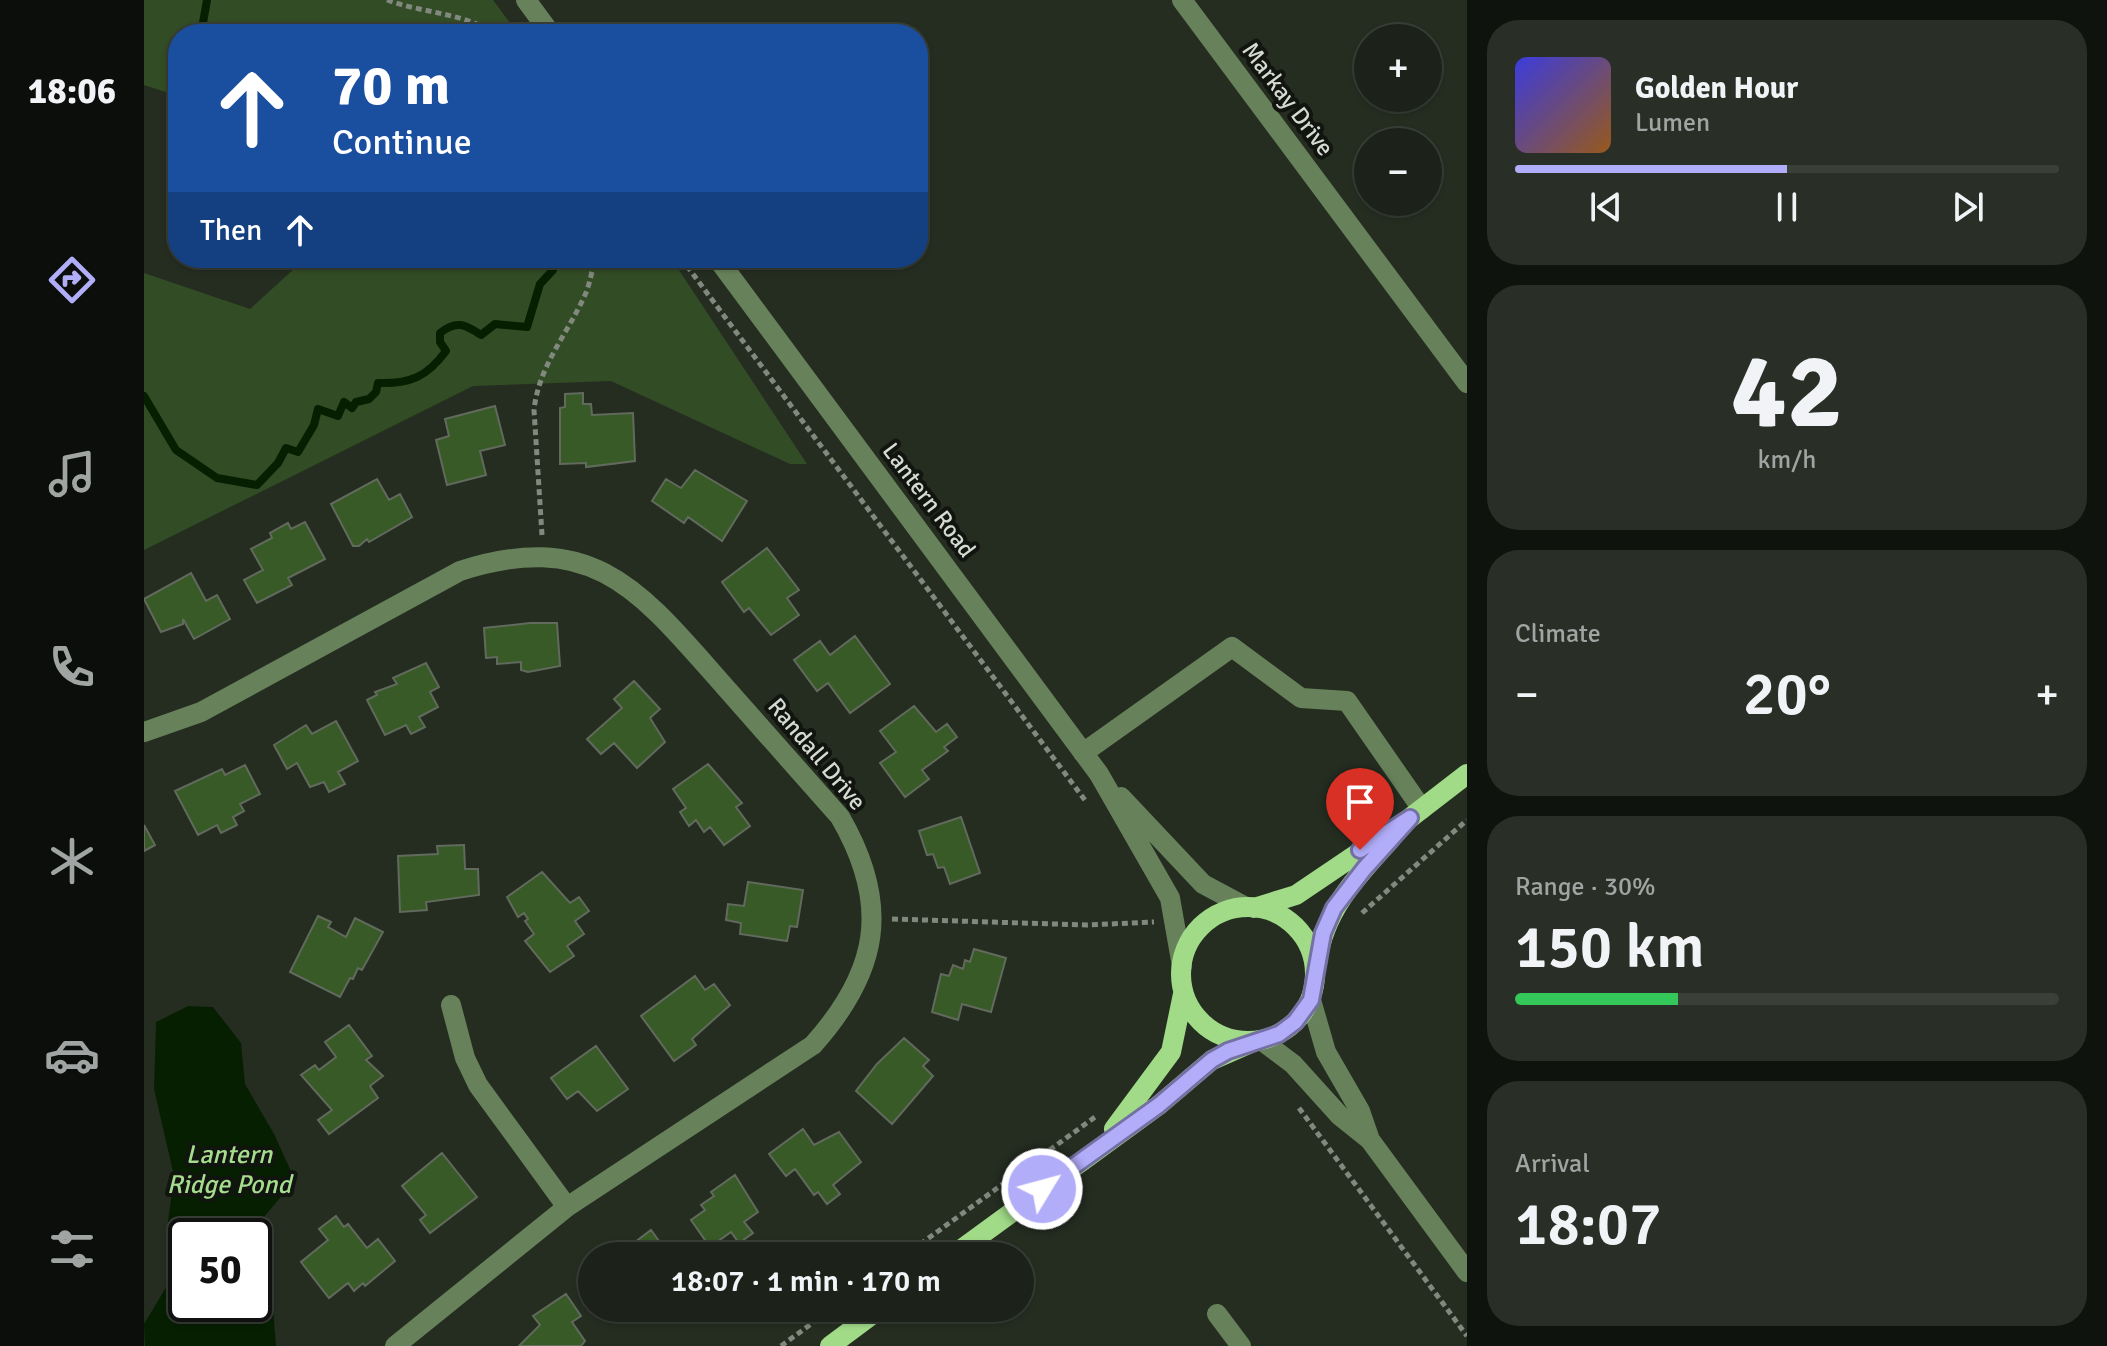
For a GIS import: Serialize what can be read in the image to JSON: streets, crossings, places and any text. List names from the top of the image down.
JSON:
{
  "streets": {
    "street": ["Markay Drive", "Lantern Road", "Randall Drive"]
  },
  "water": ["Lantern Ridge Pond"],
  "page": {
    "tabs": "18:06",
    "map_buttons": ["+", "−"],
    "turn": ["70 m", "Continue"],
    "song": ["Golden Hour", "Lumen"],
    "then": "Then",
    "tile": [
      ["42", "km/h"],
      "Climate",
      ["Range · 30%", "150 km"],
      ["Arrival", "18:07"]
    ],
    "heat": ["−", "20°", "+"],
    "limit": "50",
    "trip": "18:07 · 1 min · 170 m"
  }
}
